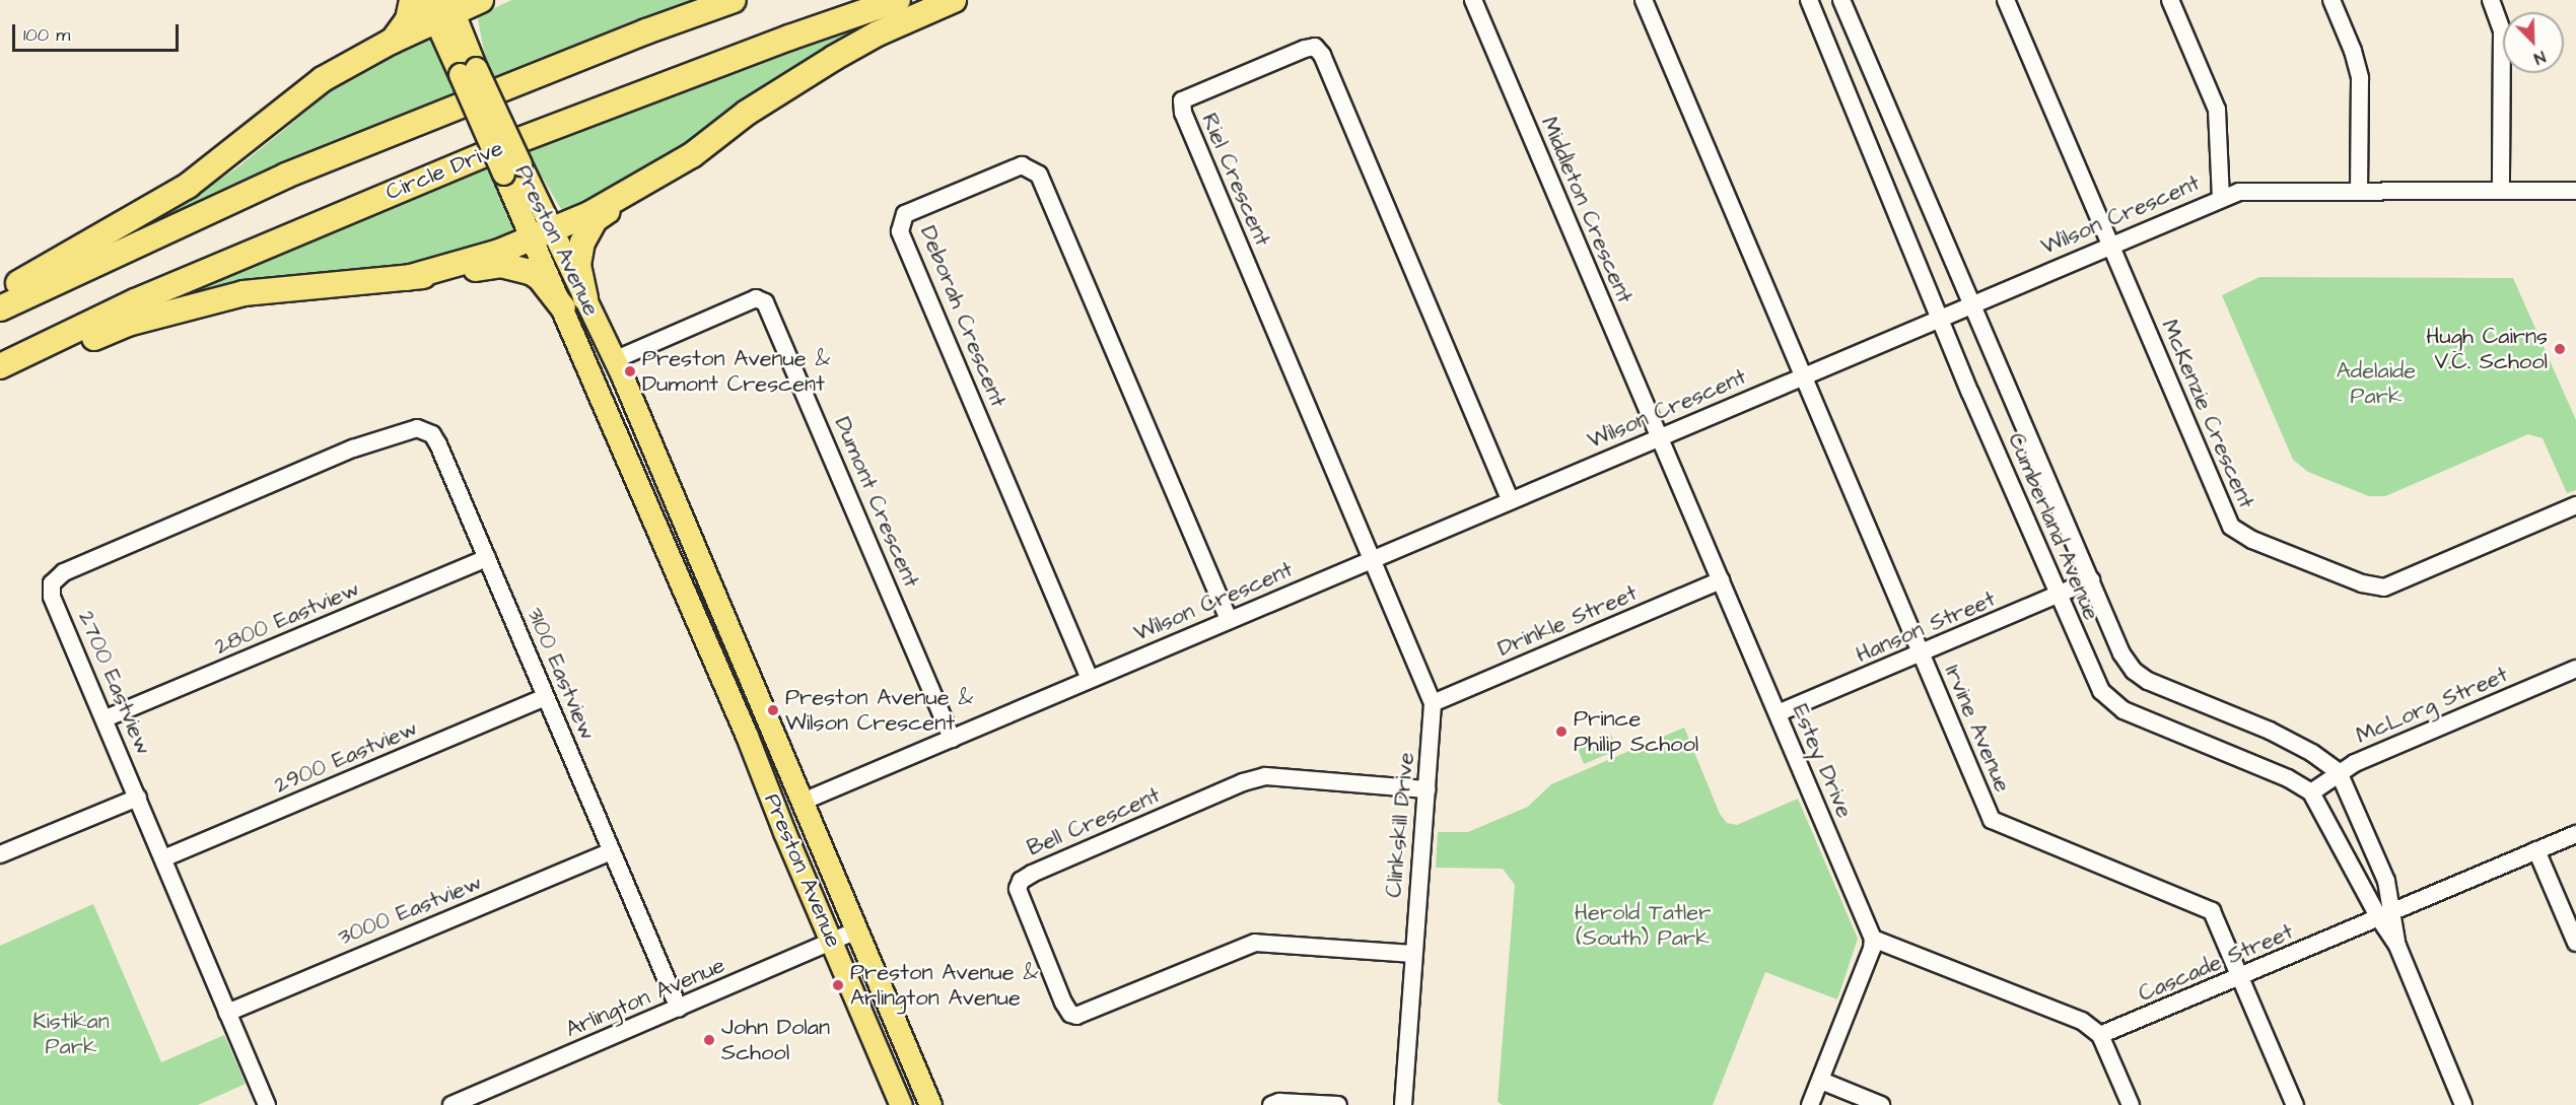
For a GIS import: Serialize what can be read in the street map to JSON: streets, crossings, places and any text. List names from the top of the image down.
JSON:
{
  "streets": {
    "highway": ["Circle Drive"],
    "main road": ["Preston Avenue"],
    "street": [
      "Riel Crescent",
      "Middleton Crescent",
      "Wilson Crescent",
      "Deborah Crescent",
      "McKenzie Crescent",
      "Dumont Crescent",
      "Cumberland Avenue",
      "2800 Eastview",
      "Drinkle Street",
      "Hanson Street",
      "3100 Eastview",
      "2700 Eastview",
      "McLorg Street",
      "Irvine Avenue",
      "2900 Eastview",
      "Estey Drive",
      "Bell Crescent",
      "Clinkskill Drive",
      "3000 Eastview",
      "Cascade Street",
      "Arlington Avenue"
    ]
  },
  "crossings": [
    ["Riel Crescent", "Wilson Crescent"],
    ["Riel Crescent", "Clinkskill Drive"],
    ["Middleton Crescent", "Wilson Crescent"],
    ["Middleton Crescent", "Estey Drive"],
    ["Wilson Crescent", "Preston Avenue"],
    ["Wilson Crescent", "Deborah Crescent"],
    ["Wilson Crescent", "McKenzie Crescent"],
    ["Wilson Crescent", "Dumont Crescent"],
    ["Wilson Crescent", "Cumberland Avenue"],
    ["Wilson Crescent", "Irvine Avenue"],
    ["Wilson Crescent", "Estey Drive"],
    ["Wilson Crescent", "Clinkskill Drive"],
    ["Preston Avenue", "Dumont Crescent"],
    ["Preston Avenue", "Arlington Avenue"],
    ["Cumberland Avenue", "Hanson Street"],
    ["Cumberland Avenue", "McLorg Street"],
    ["Cumberland Avenue", "Cascade Street"],
    ["2800 Eastview", "3100 Eastview"],
    ["2800 Eastview", "2700 Eastview"],
    ["Drinkle Street", "Estey Drive"],
    ["Drinkle Street", "Clinkskill Drive"],
    ["Hanson Street", "Irvine Avenue"],
    ["Hanson Street", "Estey Drive"],
    ["3100 Eastview", "2700 Eastview"],
    ["3100 Eastview", "2900 Eastview"],
    ["3100 Eastview", "3000 Eastview"],
    ["3100 Eastview", "Arlington Avenue"],
    ["2700 Eastview", "2900 Eastview"],
    ["2700 Eastview", "3000 Eastview"],
    ["Irvine Avenue", "Cascade Street"],
    ["Bell Crescent", "Clinkskill Drive"]
  ],
  "parks": ["Adelaide Park", "Herold Tatler (South) Park", "Kistikan Park"],
  "places": [
    "Hugh Cairns V.C. School",
    "Preston Avenue & Dumont Crescent",
    "Preston Avenue & Wilson Crescent",
    "Prince Philip School",
    "Preston Avenue & Arlington Avenue",
    "John Dolan School"
  ],
  "scale_bar": "100 m",
  "north": "bottom right"
}
